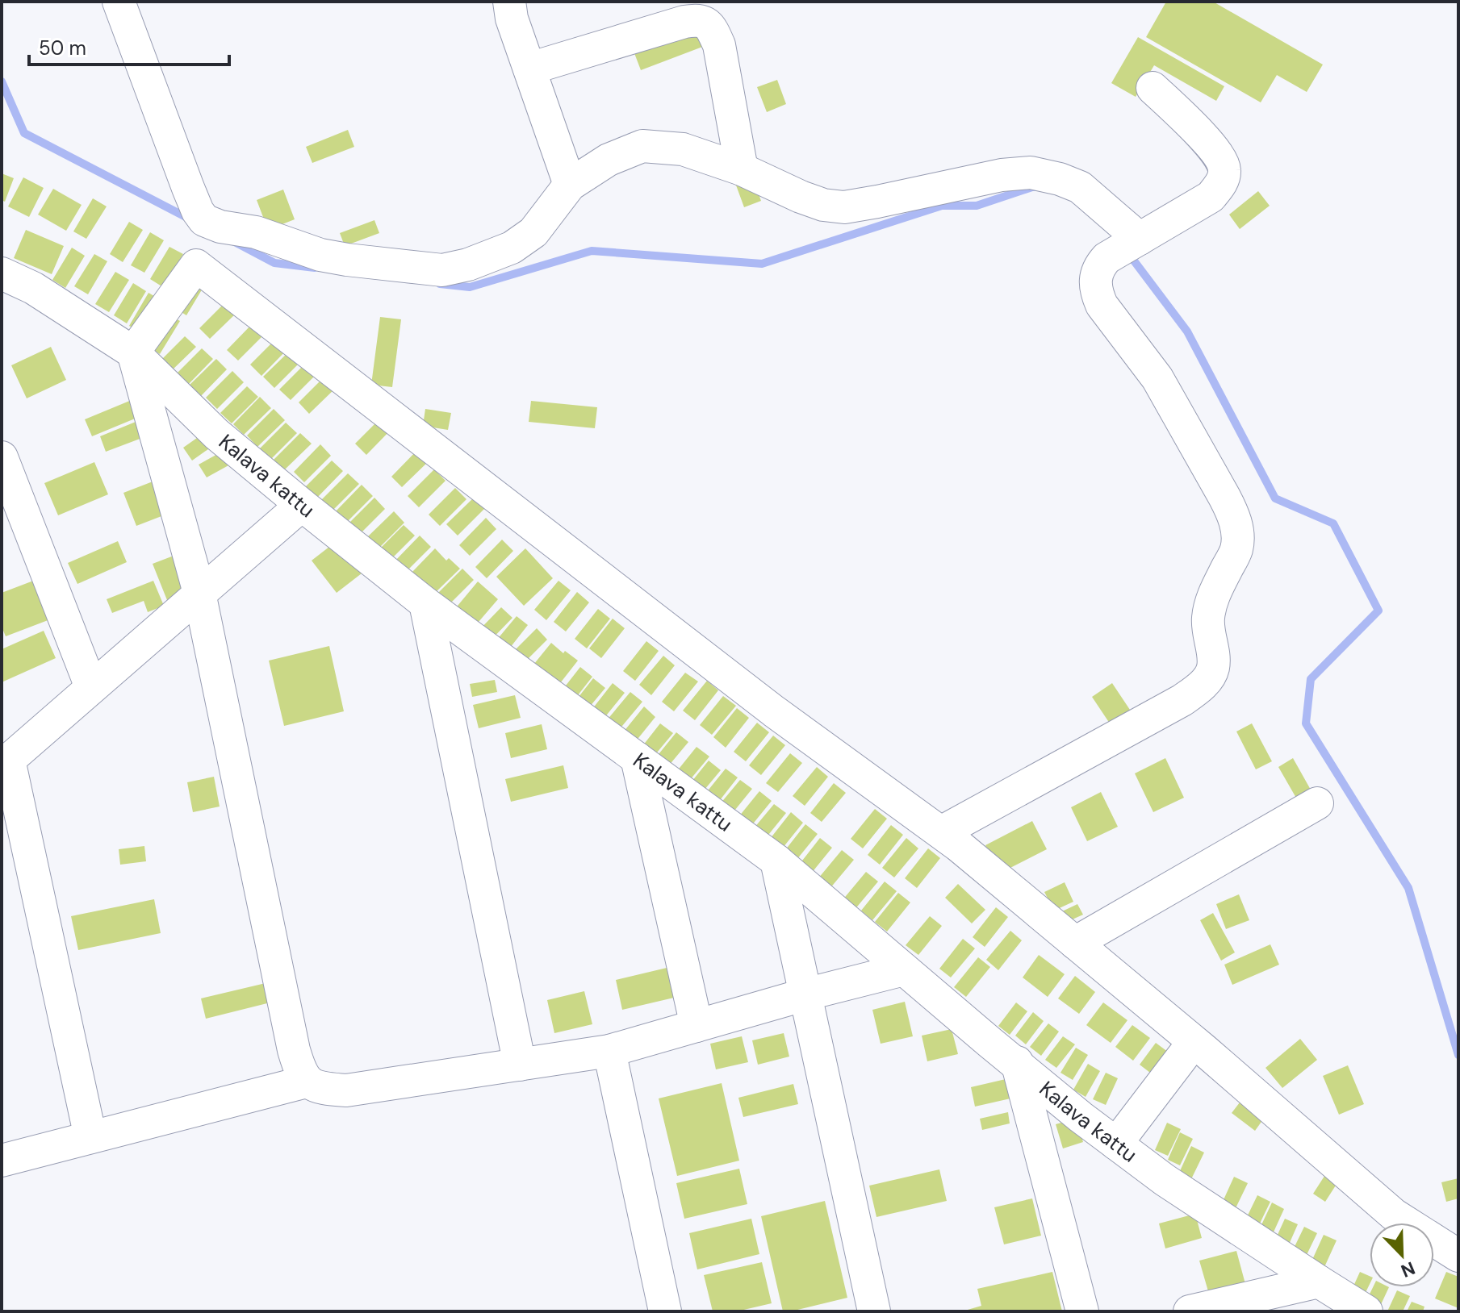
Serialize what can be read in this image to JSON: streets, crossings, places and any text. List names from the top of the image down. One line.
{"streets":{"street":["Kalava kattu"]},"scale_bar":"50 m","north":"bottom right"}
